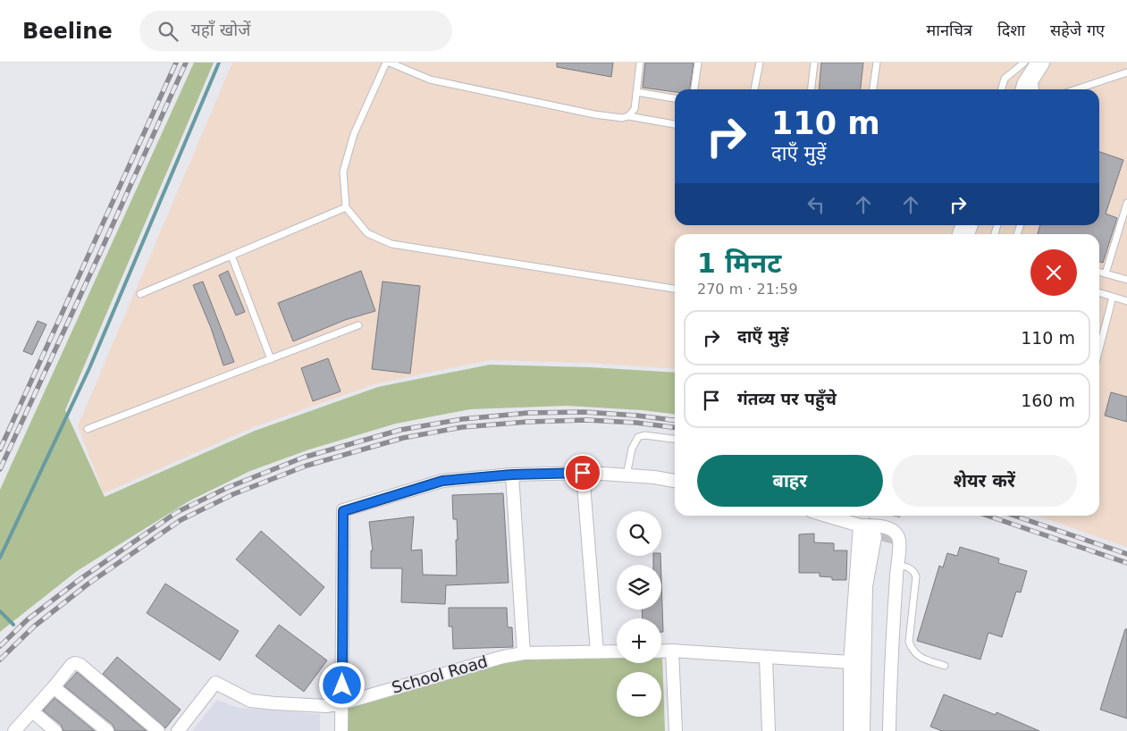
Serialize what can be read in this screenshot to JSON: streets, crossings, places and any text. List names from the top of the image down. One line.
{"streets":{"street":["School Road"]},"page":{"header":"Beeline","search":"यहाँ खोजें","nav":["मानचित्र","दिशा","सहेजे गए"],"turn":["110 m","दाएँ मुड़ें"],"heading":["1 मिनट","270 m · 21:59"],"list":[{"name":"दाएँ मुड़ें","value":"110 m"},{"name":"गंतव्य पर पहुँचे","value":"160 m"}],"buttons":["बाहर","शेयर करें"],"map_buttons":["+","−"]}}
